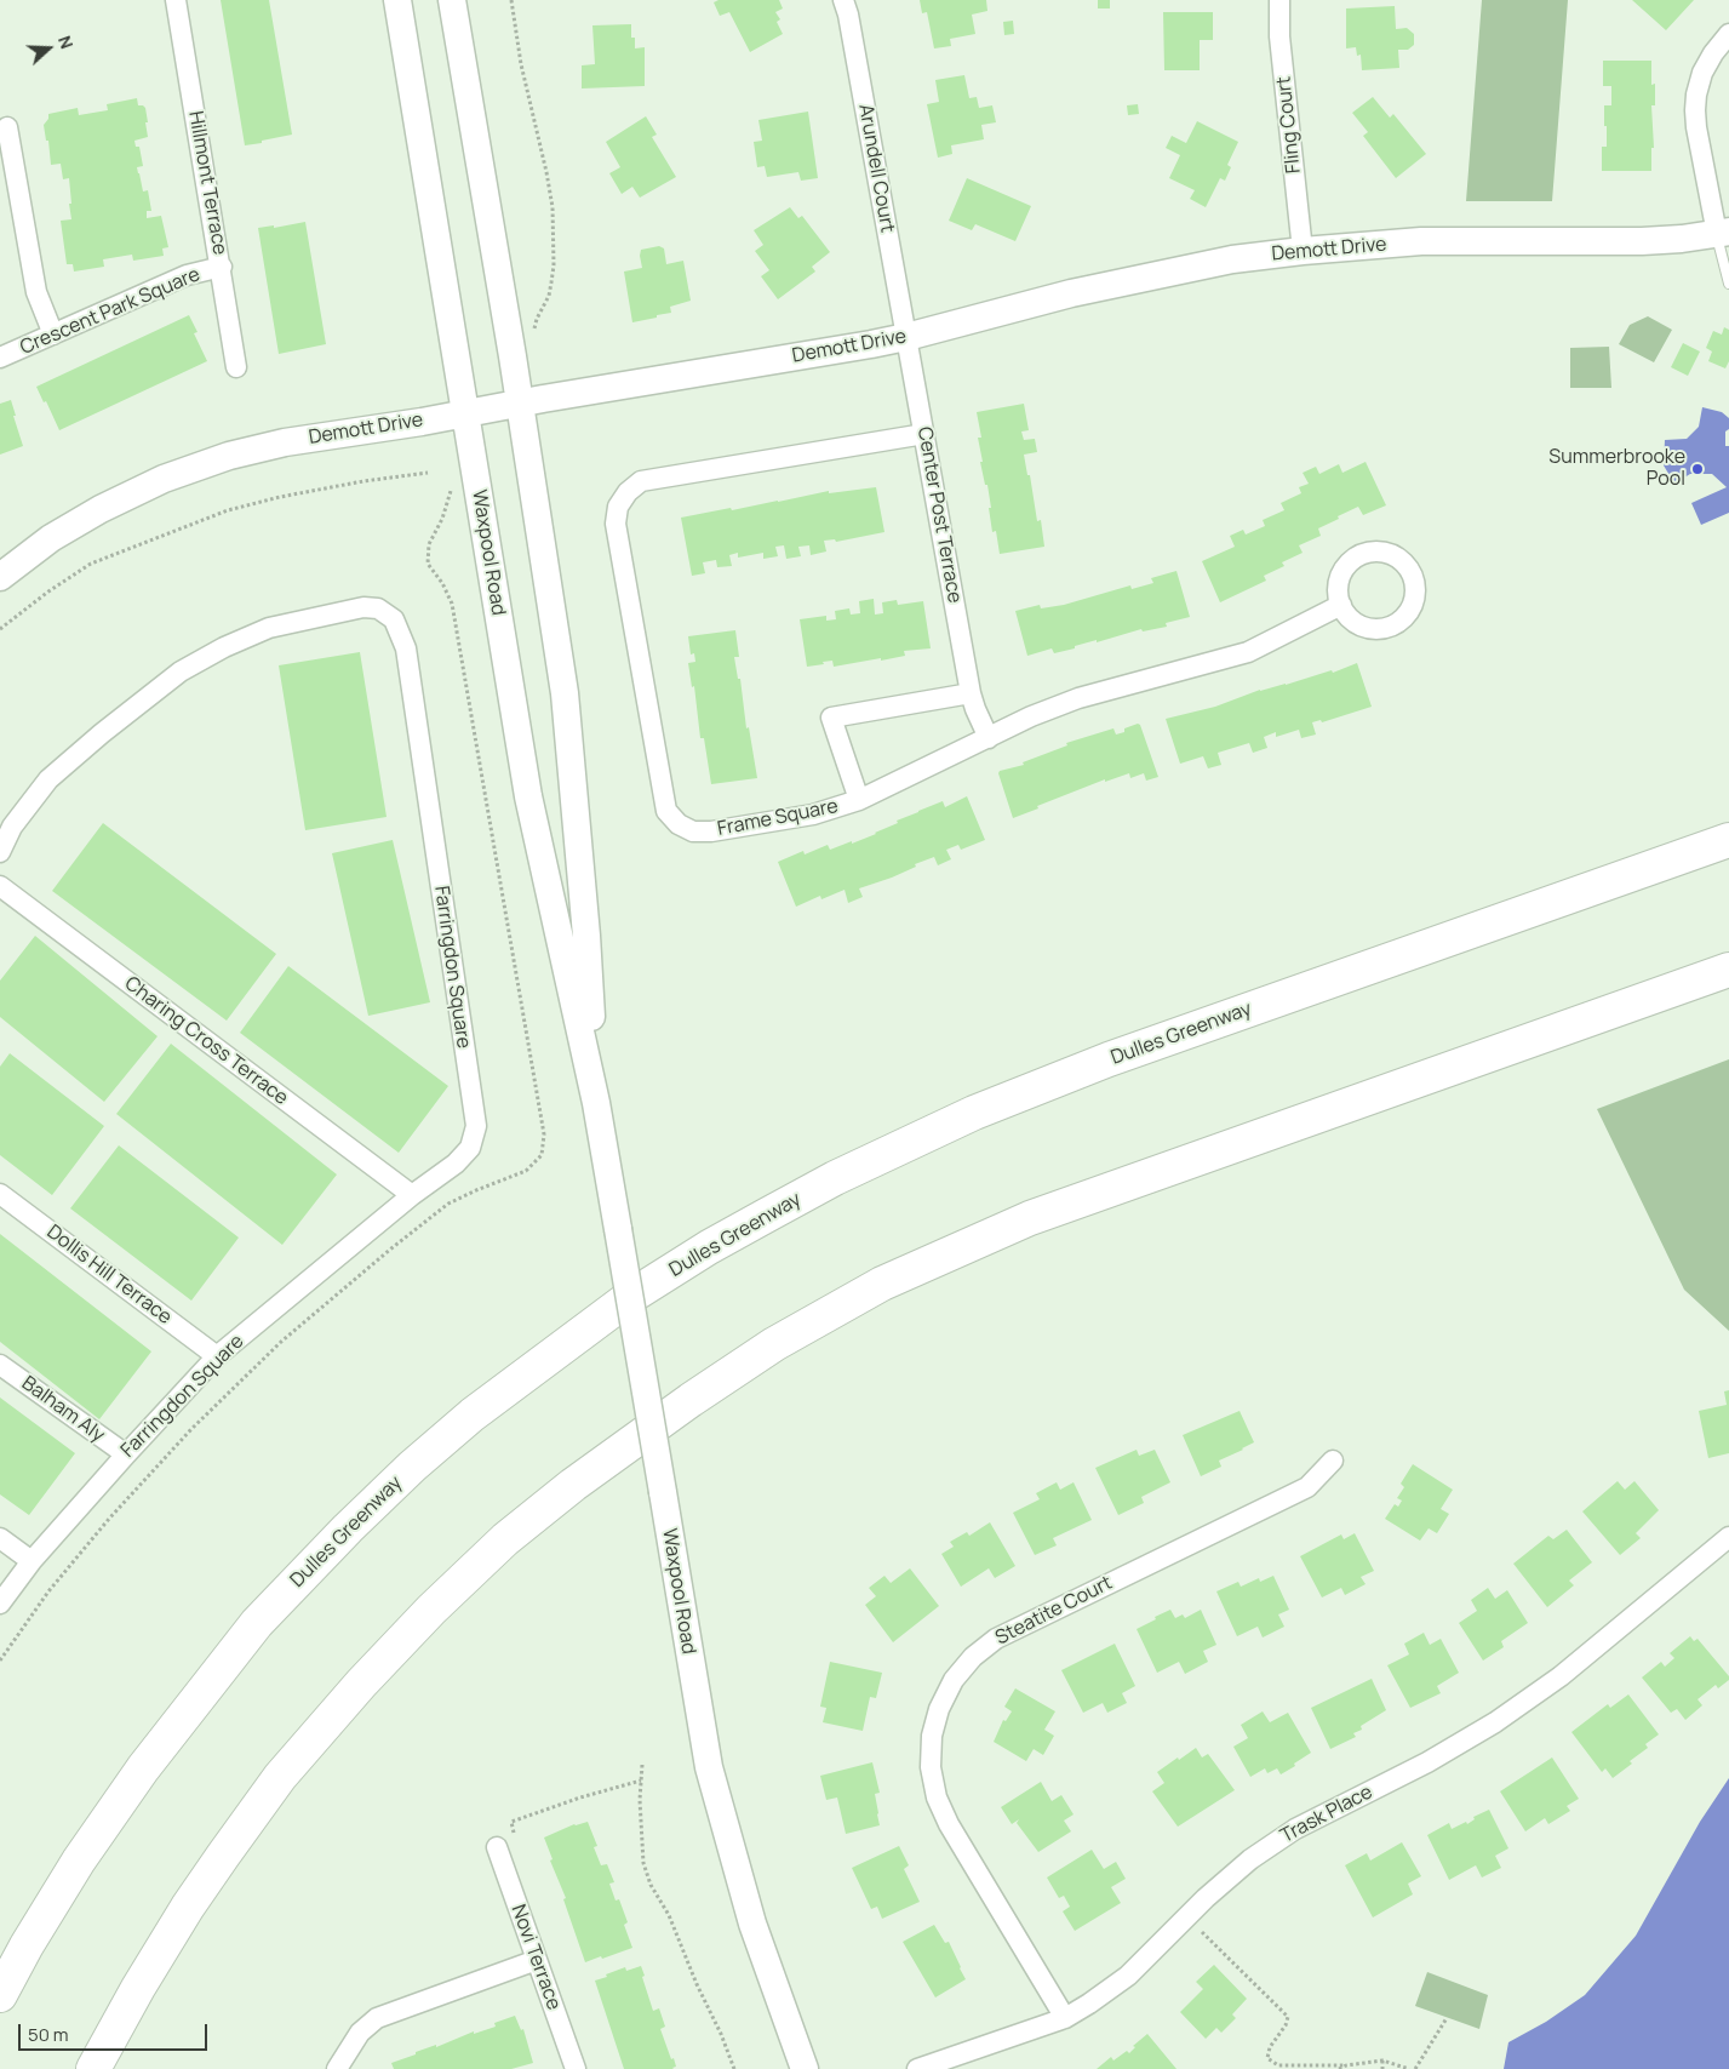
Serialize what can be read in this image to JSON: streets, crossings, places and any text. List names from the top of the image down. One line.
{"streets":{"highway":["Dulles Greenway"],"street":["Fling Court","Arundell Court","Hillmont Terrace","Demott Drive","Crescent Park Square","Center Post Terrace","Waxpool Road","Frame Square","Farringdon Square","Charing Cross Terrace","Dollis Hill Terrace","Balham Aly","Steatite Court","Trask Place","Novi Terrace"]},"crossings":[["Fling Court","Demott Drive"],["Arundell Court","Demott Drive"],["Arundell Court","Center Post Terrace"],["Hillmont Terrace","Crescent Park Square"],["Demott Drive","Center Post Terrace"],["Demott Drive","Waxpool Road"],["Center Post Terrace","Frame Square"],["Farringdon Square","Charing Cross Terrace"],["Farringdon Square","Dollis Hill Terrace"],["Farringdon Square","Balham Aly"],["Steatite Court","Trask Place"]],"places":["Summerbrooke Pool"],"scale_bar":"50 m","north":"right"}
